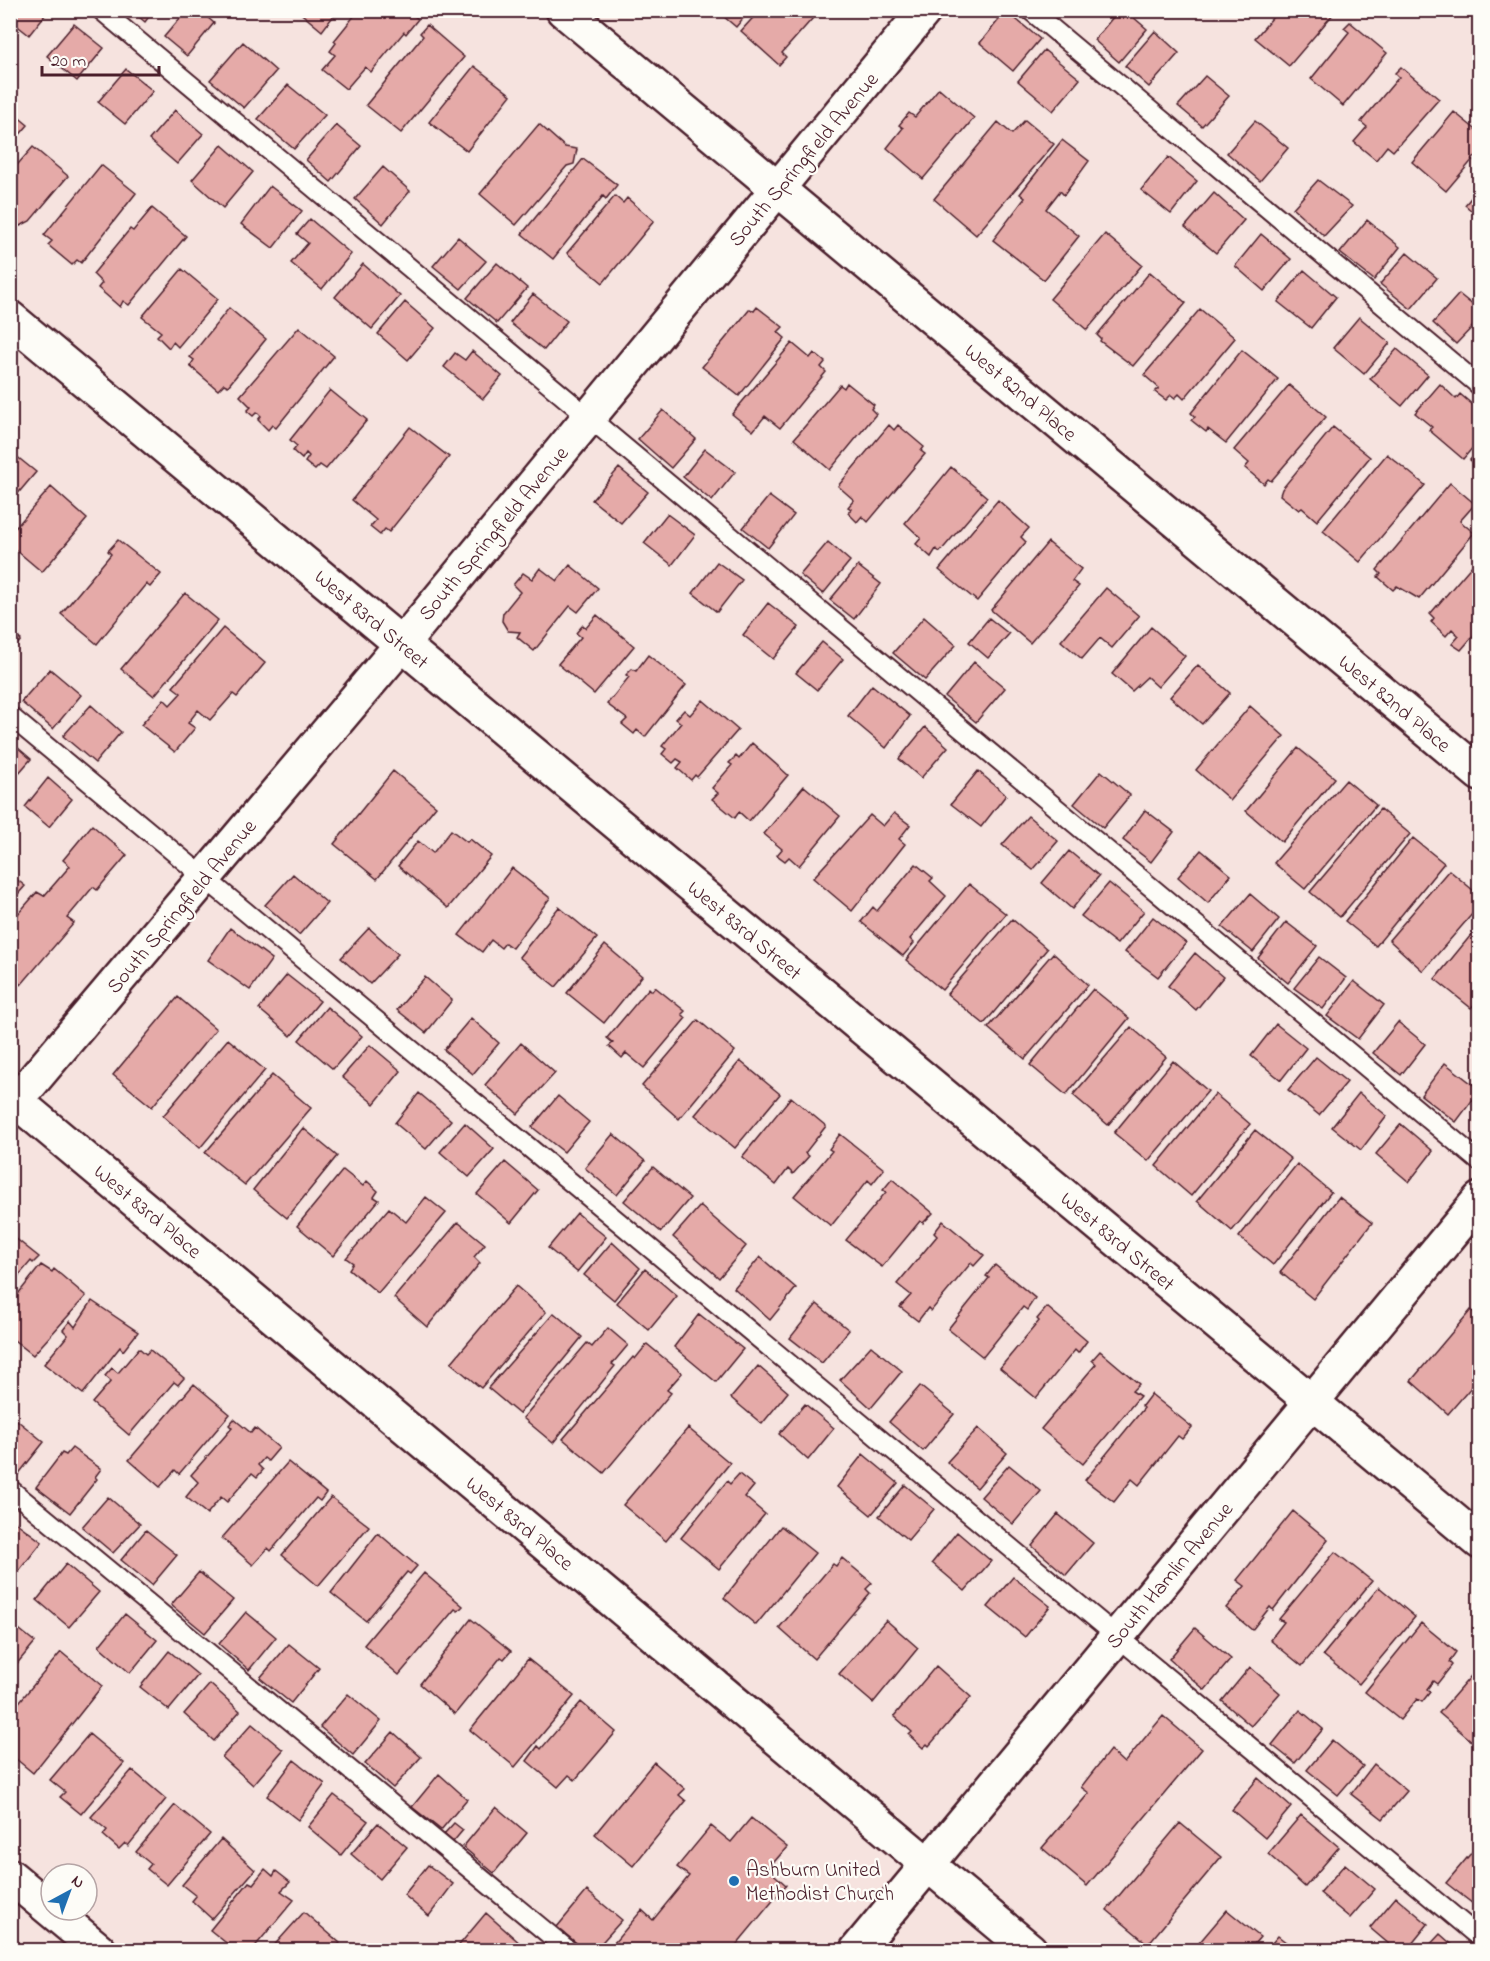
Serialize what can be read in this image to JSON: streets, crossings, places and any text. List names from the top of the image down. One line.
{"streets":{"street":["South Springfield Avenue","West 82nd Place","West 83rd Street","West 83rd Place","South Hamlin Avenue"]},"crossings":[["South Springfield Avenue","West 82nd Place"],["South Springfield Avenue","West 83rd Street"],["South Springfield Avenue","West 83rd Place"],["West 83rd Street","South Hamlin Avenue"],["West 83rd Place","South Hamlin Avenue"]],"places":["Ashburn United Methodist Church"],"scale_bar":"20 m","north":"top right"}
